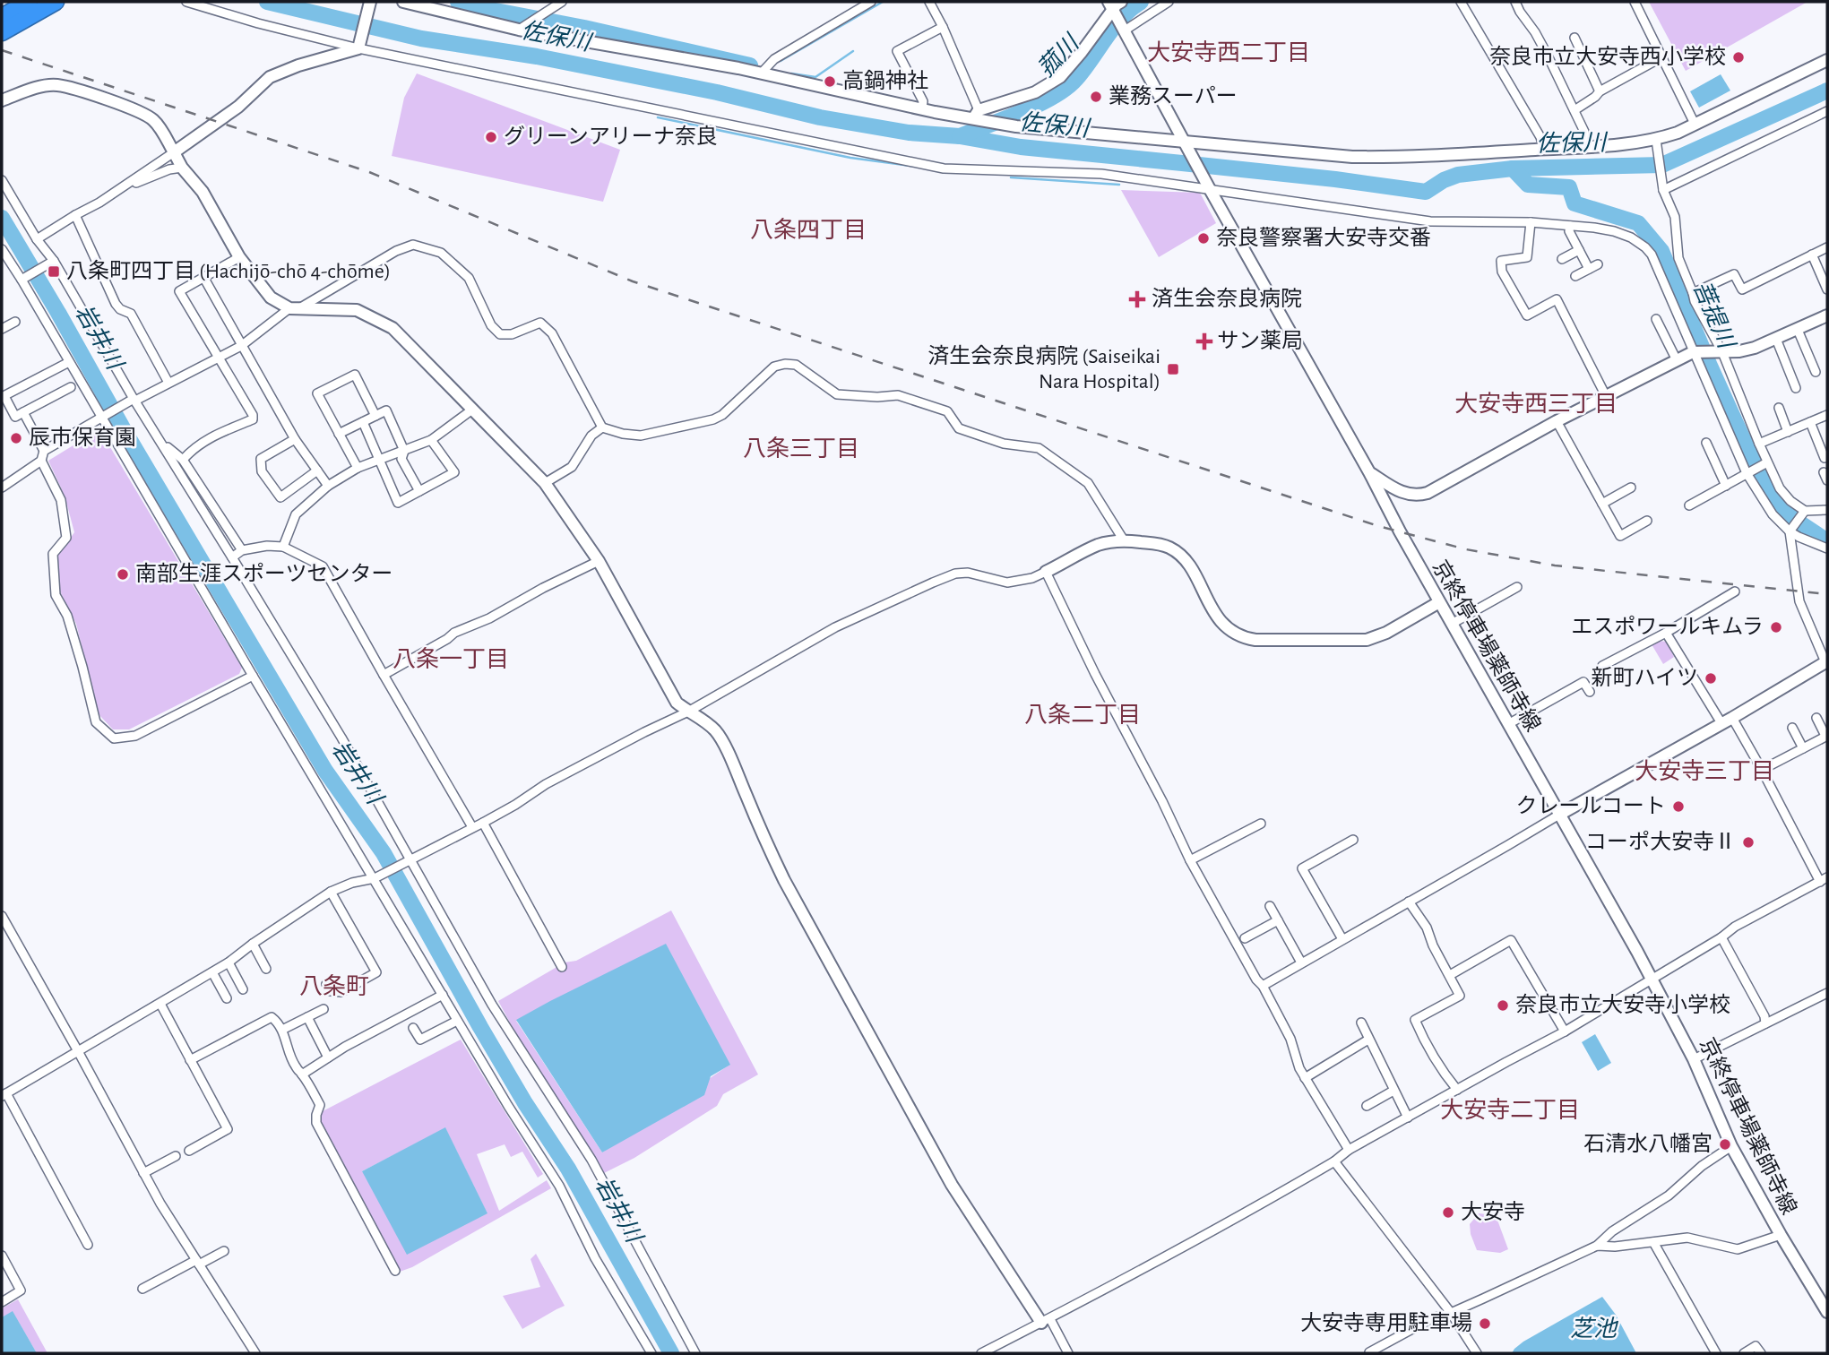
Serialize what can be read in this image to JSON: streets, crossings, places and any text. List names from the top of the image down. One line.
{"streets":{"street":["京終停車場薬師寺線"]},"districts":["大安寺西二丁目","八条四丁目","大安寺西三丁目","八条三丁目","八条一丁目","八条二丁目","大安寺三丁目","八条町","大安寺二丁目"],"water":["佐保川","菰川","菩提川","岩井川","芝池"],"places":{"other":["奈良市立大安寺西小学校","高鍋神社","業務スーパー","グリーンアリーナ奈良","奈良警察署大安寺交番","辰市保育園","南部生涯スポーツセンター","エスポワールキムラ","新町ハイツ","クレールコート","コーポ大安寺Ⅱ","奈良市立大安寺小学校","石清水八幡宮","大安寺","大安寺専用駐車場"],"transit":["八条町四丁目 (Hachijō-chō 4-chōme)","済生会奈良病院 (Saiseikai Nara Hospital)"],"health":["済生会奈良病院","サン薬局"]}}
